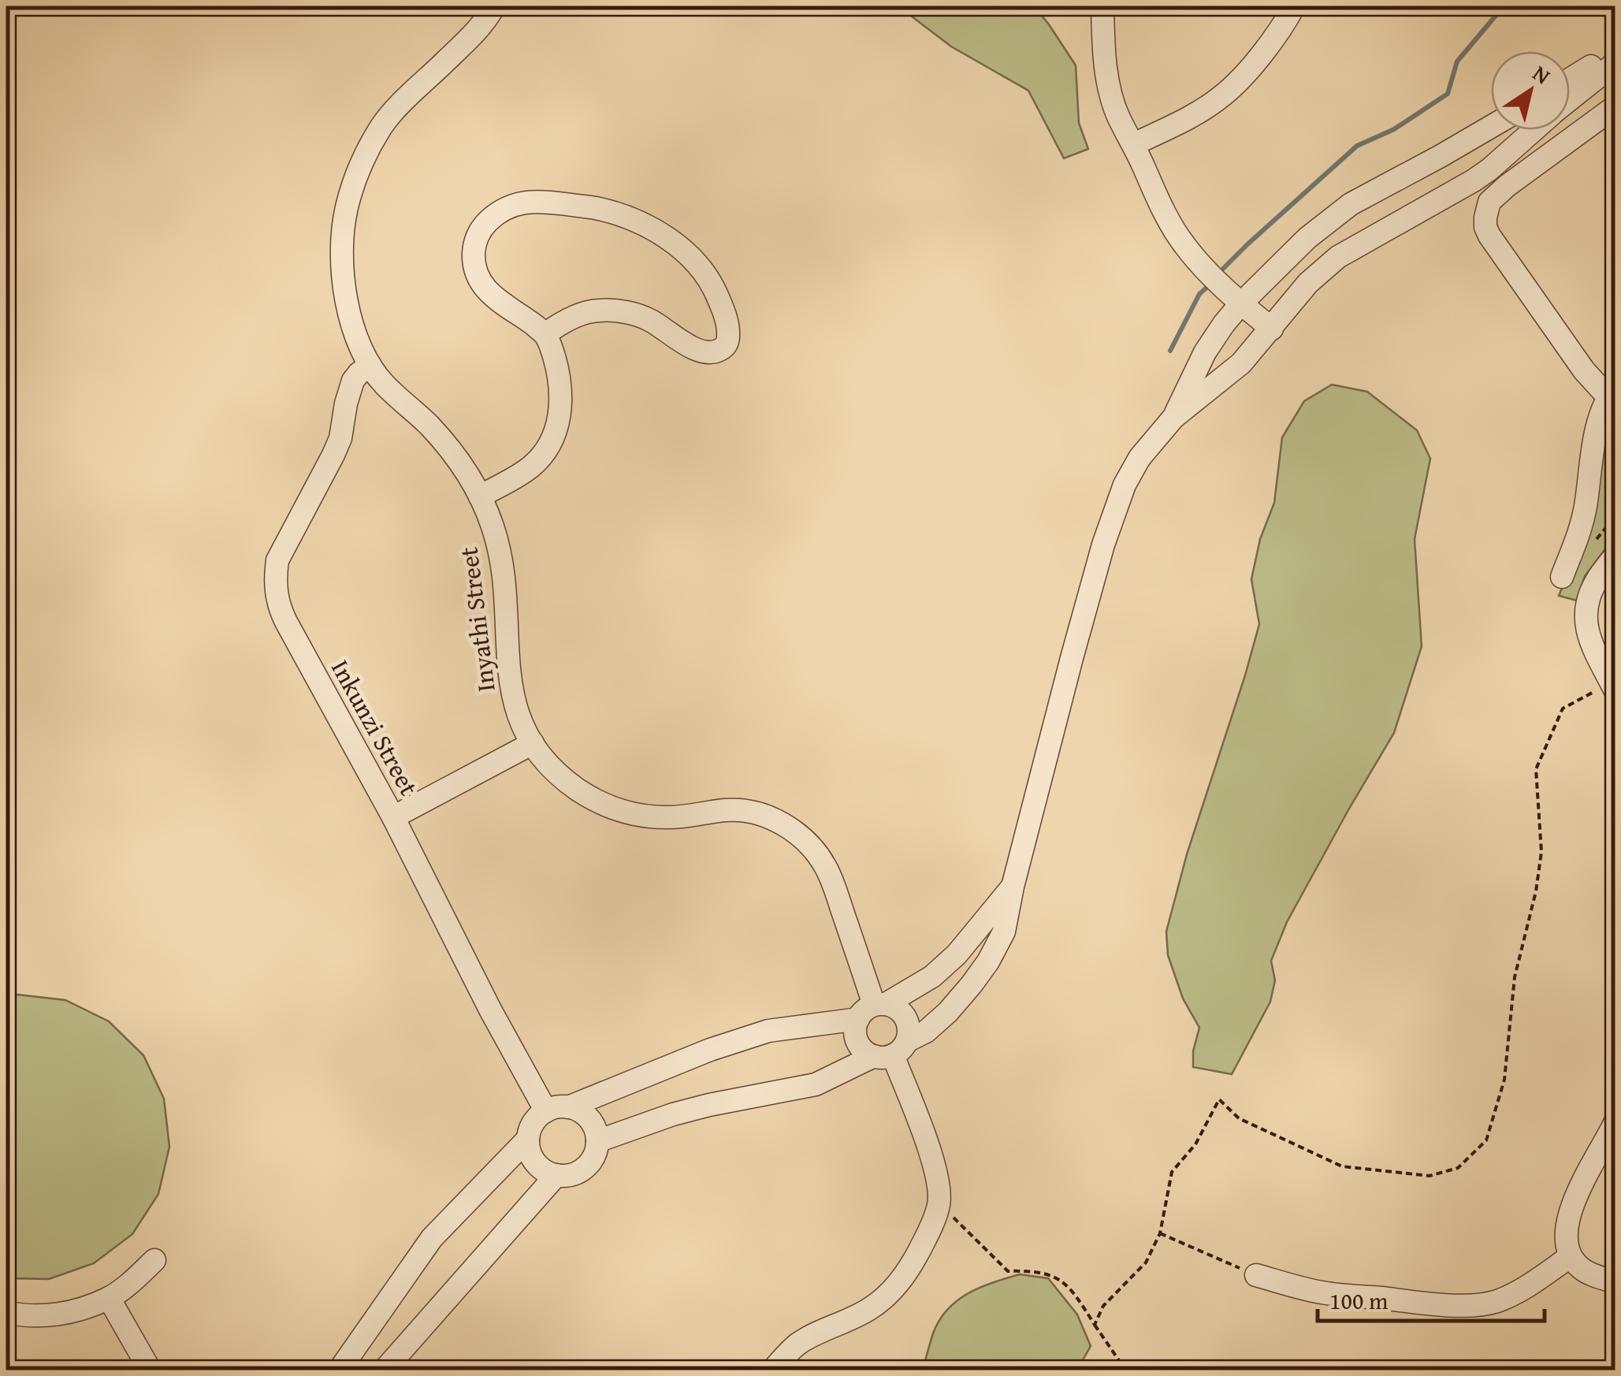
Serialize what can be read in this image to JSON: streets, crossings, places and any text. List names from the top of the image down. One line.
{"streets":{"street":["Inyathi Street","Inkunzi Street"]},"crossings":[["Inyathi Street","Inkunzi Street"]],"scale_bar":"100 m","north":"top right"}
